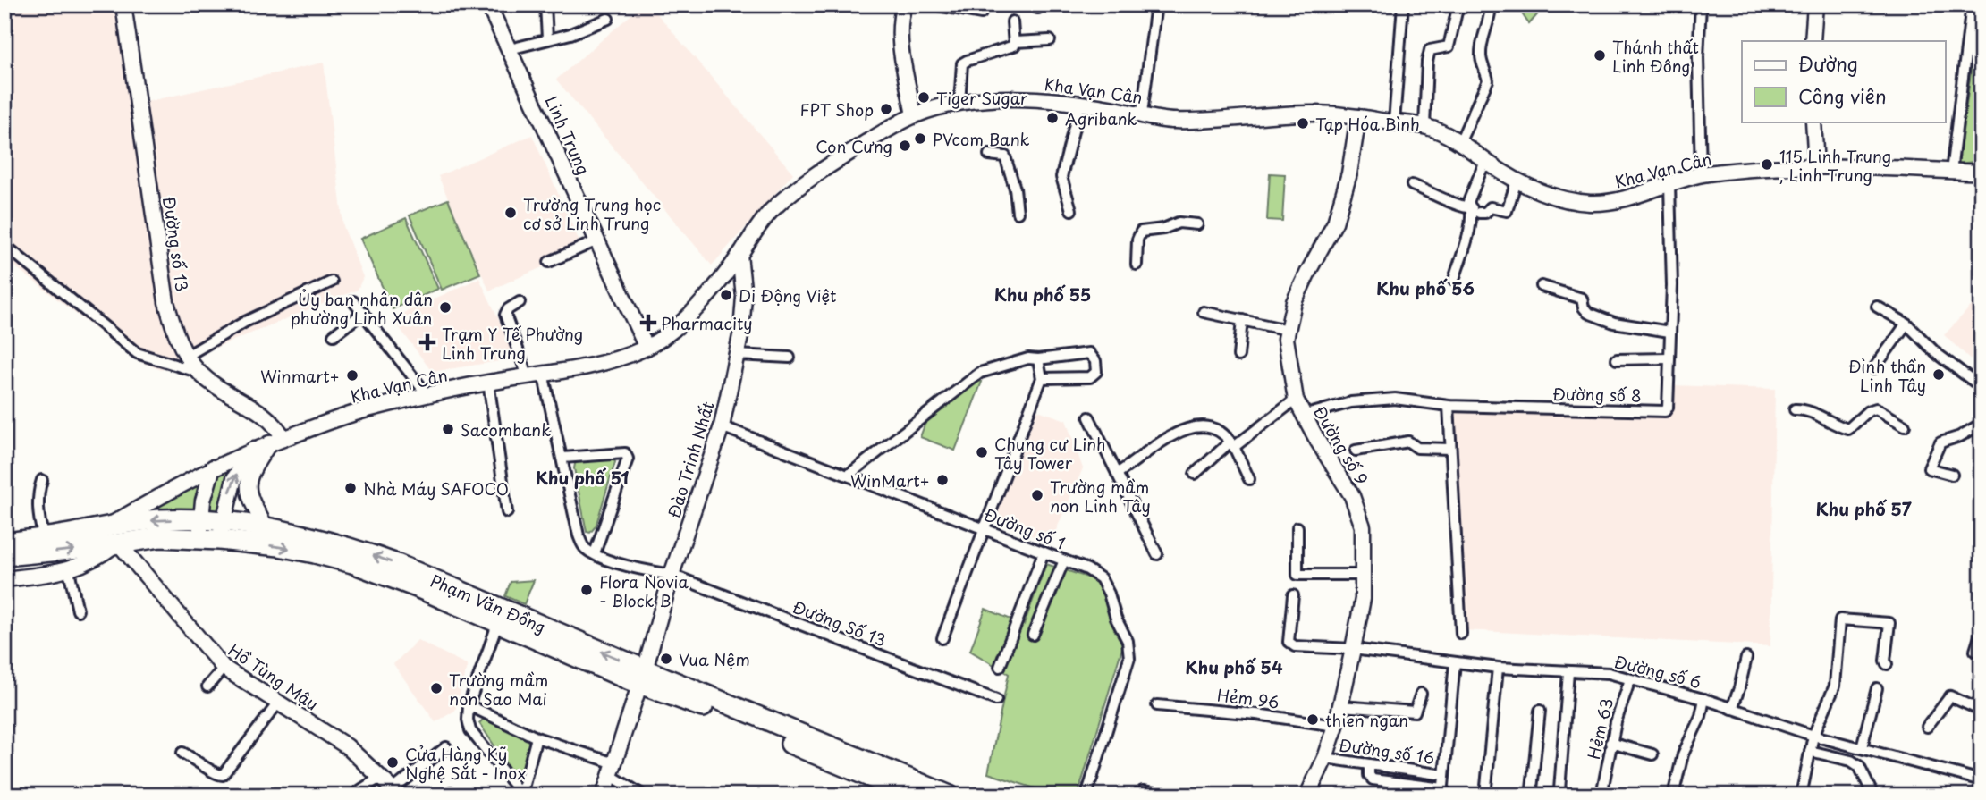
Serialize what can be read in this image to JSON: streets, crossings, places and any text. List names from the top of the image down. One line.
{"streets":{"highway":["Phạm Văn Đồng"],"street":["Kha Vạn Cân","Linh Trung","Đường số 13","Đường số 8","Đường số 9","Đào Trinh Nhất","Đường số 1","Đường Số 13","Đường số 6","Hồ Tùng Mậu","Hẻm 96","Hẻm 63","Đường số 16"]},"crossings":[["Kha Vạn Cân","Linh Trung"],["Kha Vạn Cân","Đường số 13"],["Kha Vạn Cân","Đường số 8"],["Kha Vạn Cân","Đường số 9"],["Kha Vạn Cân","Đào Trinh Nhất"],["Kha Vạn Cân","Phạm Văn Đồng"],["Đường số 8","Đường số 9"],["Đường số 9","Đường số 6"],["Đường số 9","Hẻm 96"],["Đường số 9","Đường số 16"],["Đào Trinh Nhất","Đường số 1"],["Đào Trinh Nhất","Phạm Văn Đồng"],["Đào Trinh Nhất","Đường Số 13"],["Phạm Văn Đồng","Hồ Tùng Mậu"],["Đường số 6","Hẻm 63"]],"districts":["Khu phố 56","Khu phố 55","Khu phố 51","Khu phố 57","Khu phố 54"],"places":{"other":["Thánh thất Linh Đông","Tiger Sugar","FPT Shop","Agribank","Tạp Hóa Bình","PVcom Bank","Con Cưng","115 Linh Trung , Linh Trung","Trường Trung học cơ sở Linh Trung","Di Động Việt","Ủy ban nhân dân phường Linh Xuân","Đình thần Linh Tây","Winmart+","Sacombank","Chung cư Linh Tây Tower","WinMart+","Nhà Máy SAFOCO","Trường mầm non Linh Tây","Flora Novia - Block B","Vua Nệm","Trường mầm non Sao Mai","thien ngan","Cửa Hàng Kỹ Nghệ Sắt - Inox"],"health":["Pharmacity","Trạm Y Tế Phường Linh Trung"]},"legend":["Đường","Công viên"]}
